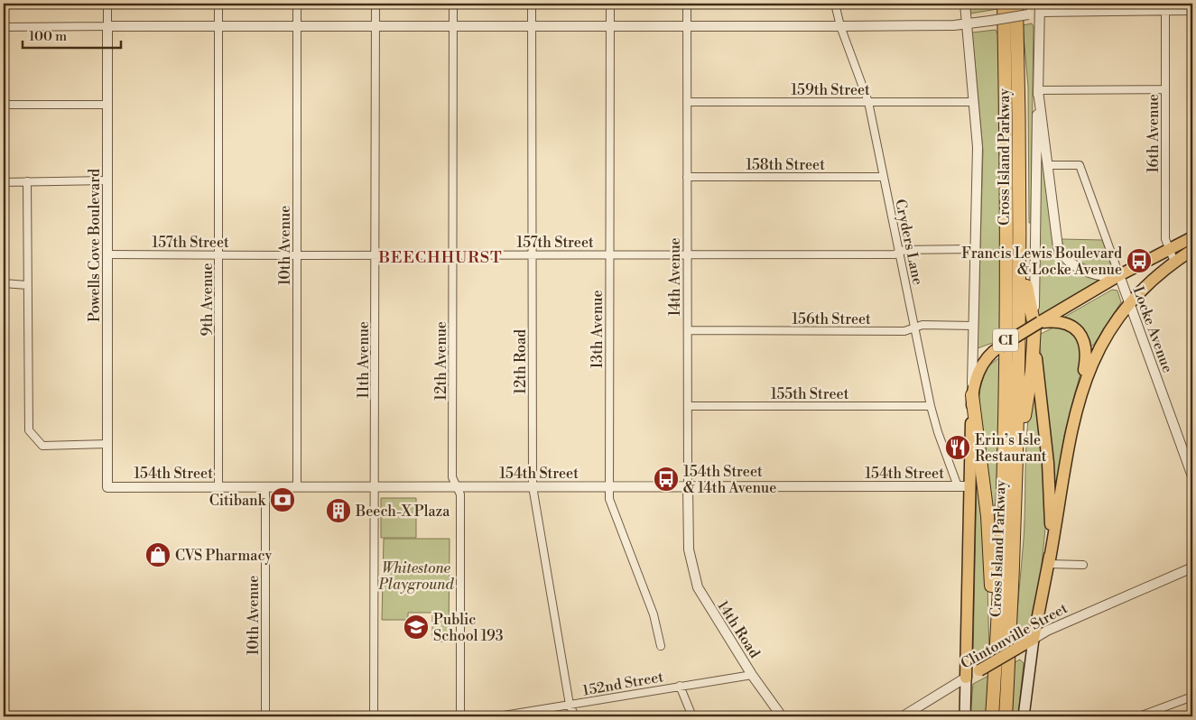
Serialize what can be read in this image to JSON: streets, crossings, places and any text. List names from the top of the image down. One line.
{"streets":{"highway":["Cross Island Parkway","CI"],"main road":["Clintonville Street"],"street":["159th Street","16th Avenue","158th Street","157th Street","Cryders Lane","Powells Cove Boulevard","10th Avenue","14th Avenue","9th Avenue","156th Street","13th Avenue","Locke Avenue","11th Avenue","12th Avenue","12th Road","155th Street","154th Street","14th Road","152nd Street"]},"crossings":[["159th Street","Cryders Lane"],["159th Street","14th Avenue"],["158th Street","Cryders Lane"],["158th Street","14th Avenue"],["157th Street","Cryders Lane"],["157th Street","Powells Cove Boulevard"],["157th Street","10th Avenue"],["157th Street","14th Avenue"],["157th Street","9th Avenue"],["157th Street","13th Avenue"],["157th Street","11th Avenue"],["157th Street","12th Avenue"],["157th Street","12th Road"],["Cryders Lane","156th Street"],["Cryders Lane","155th Street"],["Cryders Lane","154th Street"],["Powells Cove Boulevard","154th Street"],["10th Avenue","154th Street"],["14th Avenue","156th Street"],["14th Avenue","155th Street"],["14th Avenue","154th Street"],["14th Avenue","14th Road"],["9th Avenue","154th Street"],["13th Avenue","154th Street"],["11th Avenue","154th Street"],["12th Avenue","154th Street"],["12th Road","154th Street"],["12th Road","152nd Street"],["14th Road","152nd Street"]],"districts":["BEECHHURST"],"parks":["Whitestone Playground"],"places":{"bus stop":["Francis Lewis Boulevard & Locke Avenue","154th Street & 14th Avenue"],"restaurant":["Erin’s Isle Restaurant"],"bank":["Citibank"],"building":["Beech-X Plaza"],"shop":["CVS Pharmacy"],"school or university":["Public School 193"]},"scale_bar":"100 m"}
